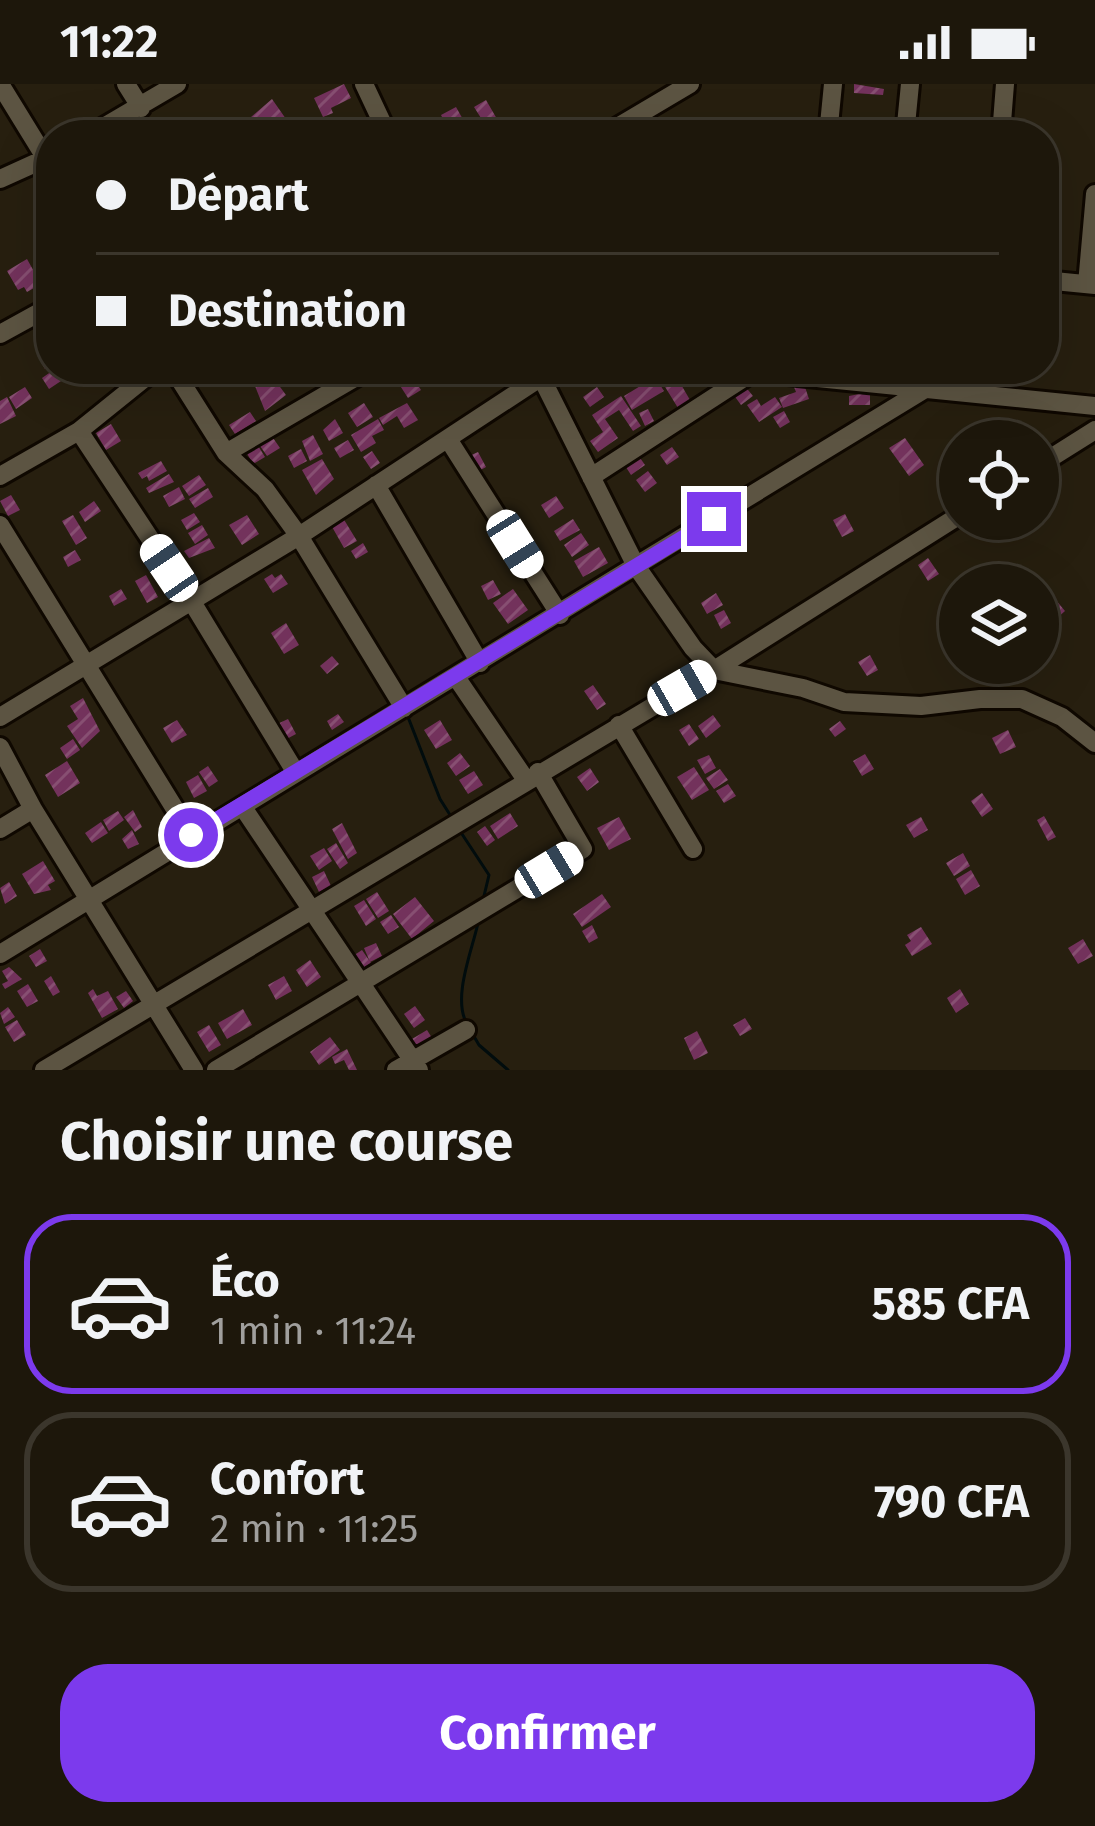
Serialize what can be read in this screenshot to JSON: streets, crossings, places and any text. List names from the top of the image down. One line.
{"page":{"status":"11:22","banner":["Départ","Destination"],"heading":"Choisir une course","list":[{"name":"Éco","note":"1 min · 11:24","value":"585 CFA"},{"name":"Confort","note":"2 min · 11:25","value":"790 CFA"}],"buttons":"Confirmer"}}
